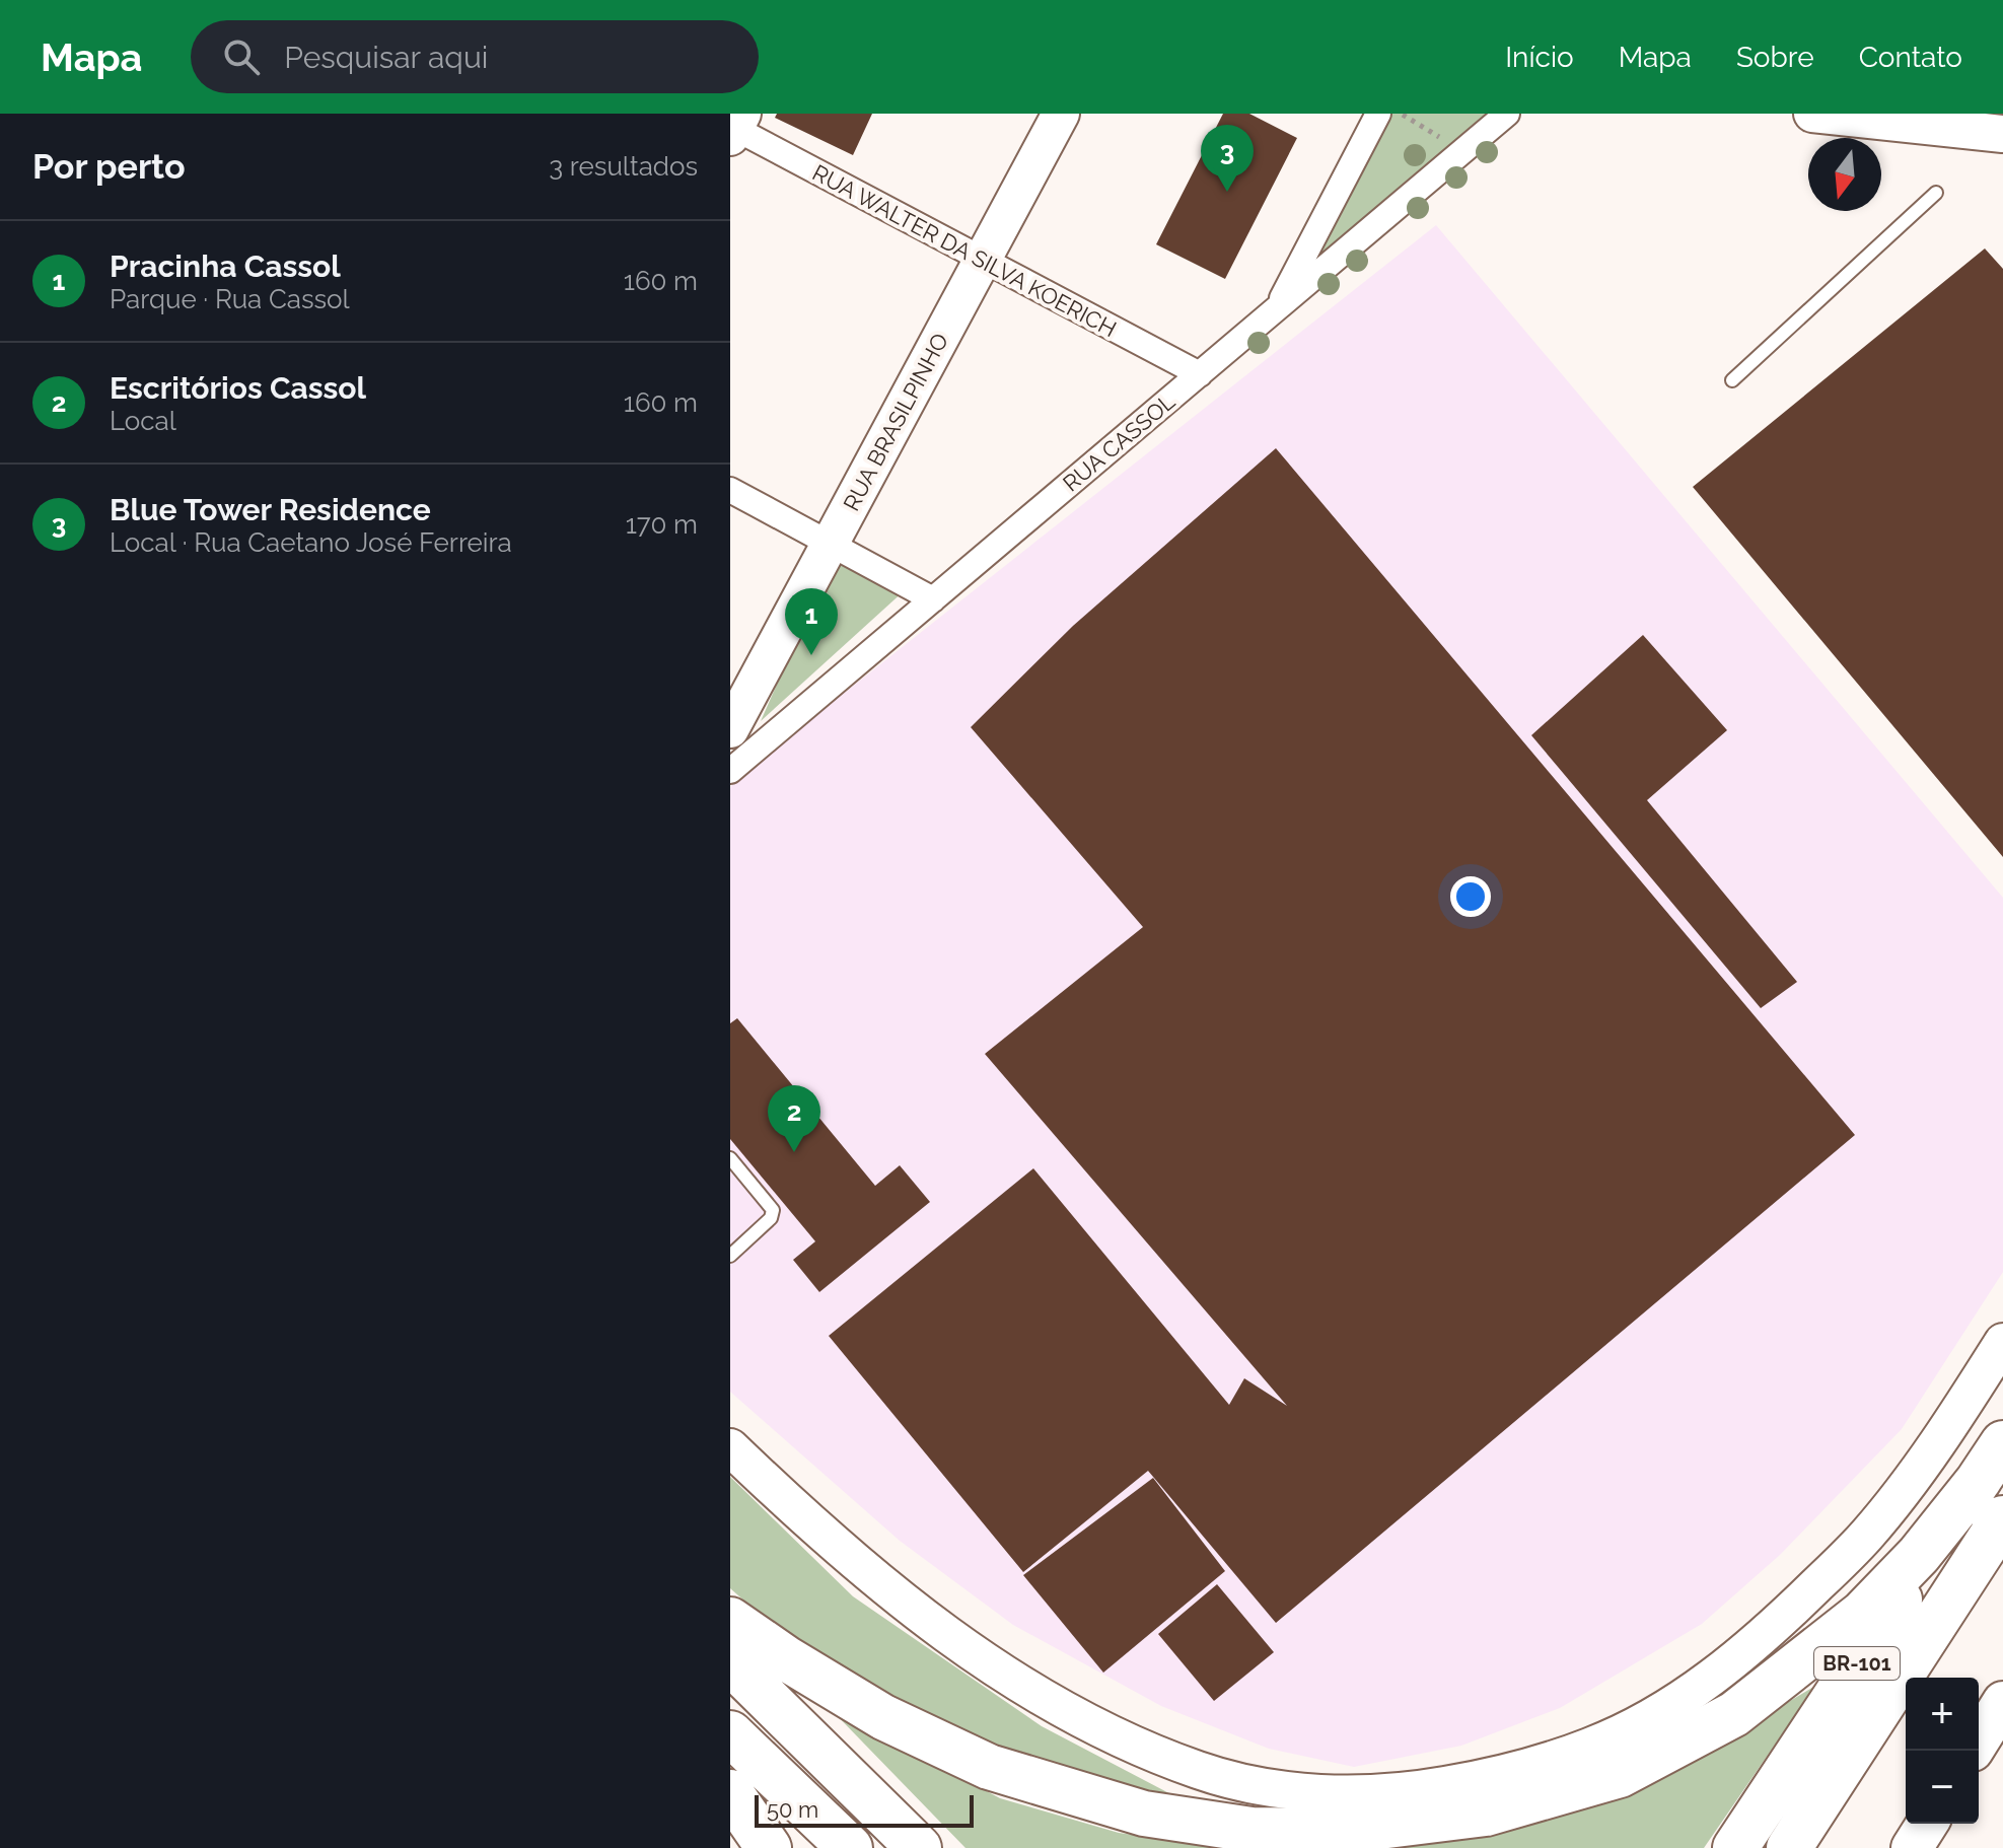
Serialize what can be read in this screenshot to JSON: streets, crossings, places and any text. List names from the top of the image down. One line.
{"streets":{"highway":["BR-101"],"main road":["RUA BRASILPINHO"],"street":["RUA WALTER DA SILVA KOERICH","RUA CASSOL"]},"crossings":[["RUA WALTER DA SILVA KOERICH","RUA BRASILPINHO"],["RUA WALTER DA SILVA KOERICH","RUA CASSOL"]],"scale_bar":"50 m","north":"bottom","page":{"header":"Mapa","search":"Pesquisar aqui","nav":["Início","Mapa","Sobre","Contato"],"heading":["Por perto","3 resultados"],"pins":["3","1","2"],"list":[{"mark":"1","name":"Pracinha Cassol","note":"Parque · Rua Cassol","value":"160 m"},{"mark":"2","name":"Escritórios Cassol","note":"Local","value":"160 m"},{"mark":"3","name":"Blue Tower Residence","note":"Local · Rua Caetano José Ferreira","value":"170 m"}],"map_buttons":["+","−"],"scale":"50 m"}}
